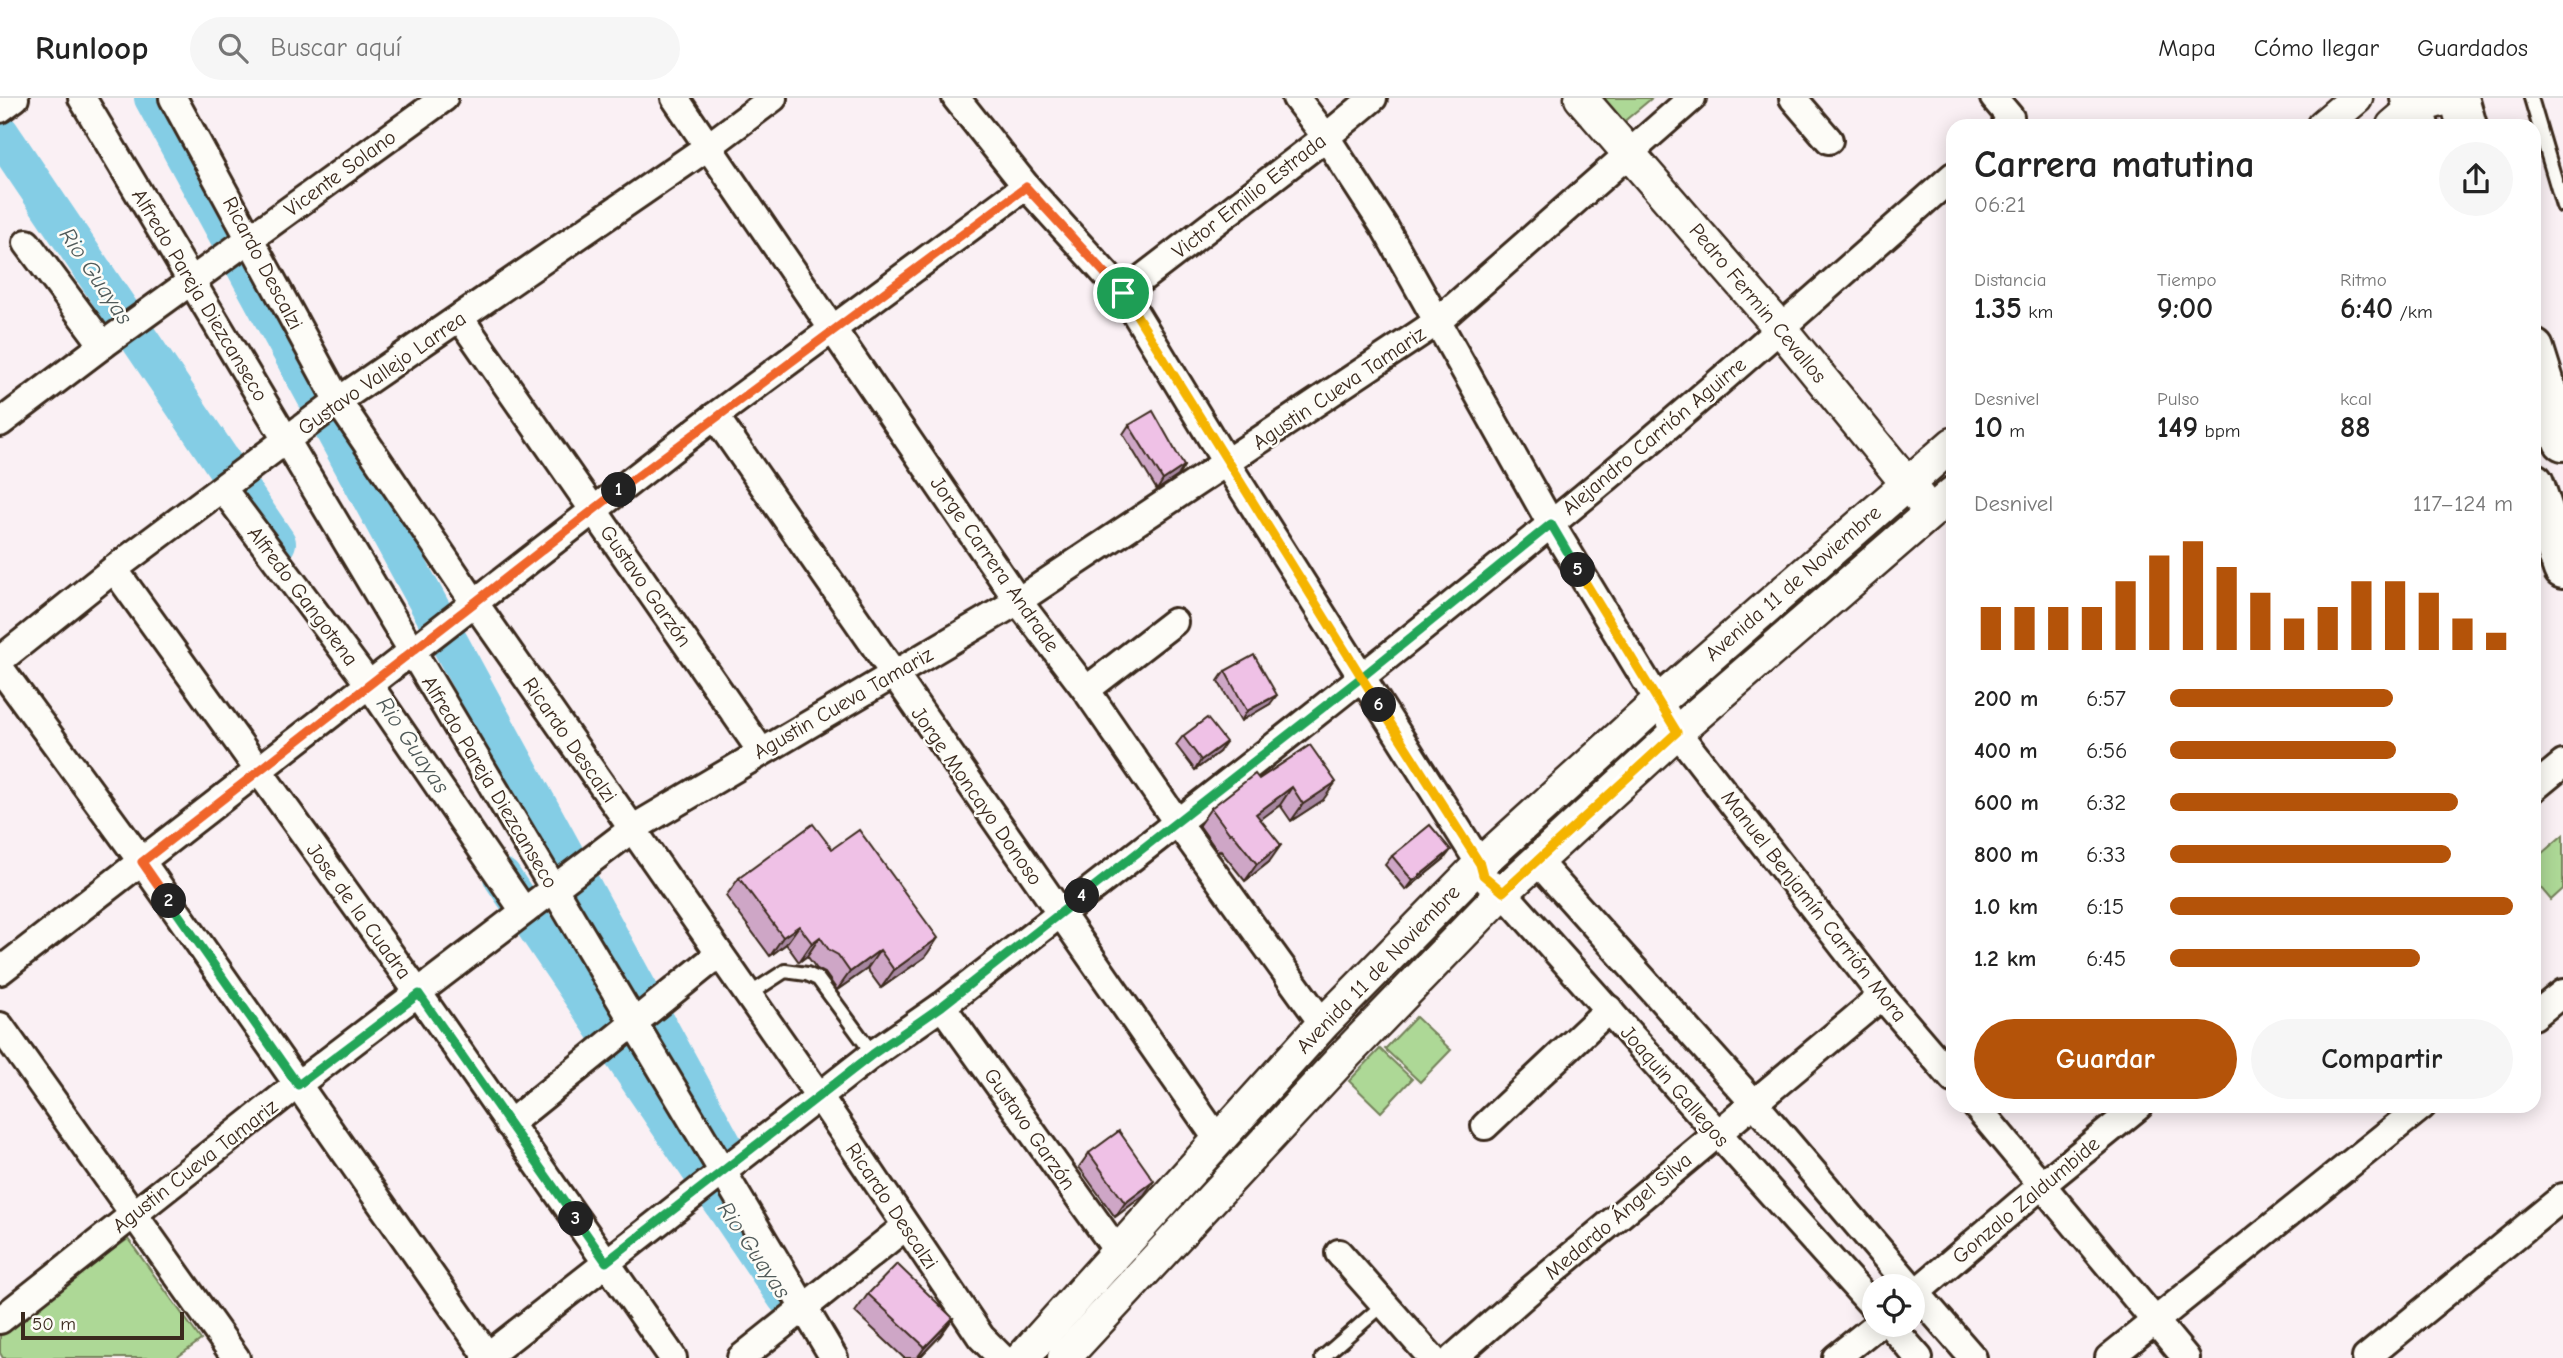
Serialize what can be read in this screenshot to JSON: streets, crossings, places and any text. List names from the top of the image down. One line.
{"streets":{"street":["Vicente Solano","Victor Emilio Estrada","Ricardo Descalzi","Alfredo Pareja Diezcanseco","Pedro Fermin Cevallos","Gustavo Vallejo Larrea","Agustin Cueva Tamariz","Alejandro Carrión Aguirre","Jorge Carrera Andrade","Avenida 11 de Noviembre","Gustavo Garzón","Alfredo Gangotena","Jorge Moncayo Donoso","Manuel Benjamín Carrión Mora","Jose de la Cuadra","Joaquin Gallegos","Gonzalo Zaldumbide","Medardo Ángel Silva"]},"crossings":[["Vicente Solano","Ricardo Descalzi"],["Victor Emilio Estrada","Manuel Benjamín Carrión Mora"],["Victor Emilio Estrada","Joaquin Gallegos"],["Ricardo Descalzi","Gustavo Vallejo Larrea"],["Ricardo Descalzi","Agustin Cueva Tamariz"],["Ricardo Descalzi","Alejandro Carrión Aguirre"],["Pedro Fermin Cevallos","Agustin Cueva Tamariz"],["Pedro Fermin Cevallos","Alejandro Carrión Aguirre"],["Pedro Fermin Cevallos","Avenida 11 de Noviembre"],["Gustavo Vallejo Larrea","Jorge Carrera Andrade"],["Gustavo Vallejo Larrea","Gustavo Garzón"],["Gustavo Vallejo Larrea","Alfredo Gangotena"],["Gustavo Vallejo Larrea","Jose de la Cuadra"],["Agustin Cueva Tamariz","Jorge Carrera Andrade"],["Agustin Cueva Tamariz","Gustavo Garzón"],["Agustin Cueva Tamariz","Alfredo Gangotena"],["Agustin Cueva Tamariz","Jorge Moncayo Donoso"],["Agustin Cueva Tamariz","Manuel Benjamín Carrión Mora"],["Agustin Cueva Tamariz","Jose de la Cuadra"],["Agustin Cueva Tamariz","Joaquin Gallegos"],["Alejandro Carrión Aguirre","Jorge Carrera Andrade"],["Alejandro Carrión Aguirre","Gustavo Garzón"],["Alejandro Carrión Aguirre","Jorge Moncayo Donoso"],["Alejandro Carrión Aguirre","Manuel Benjamín Carrión Mora"],["Alejandro Carrión Aguirre","Jose de la Cuadra"],["Alejandro Carrión Aguirre","Joaquin Gallegos"],["Jorge Carrera Andrade","Avenida 11 de Noviembre"],["Avenida 11 de Noviembre","Gustavo Garzón"],["Avenida 11 de Noviembre","Jorge Moncayo Donoso"],["Avenida 11 de Noviembre","Manuel Benjamín Carrión Mora"],["Avenida 11 de Noviembre","Joaquin Gallegos"],["Manuel Benjamín Carrión Mora","Medardo Ángel Silva"],["Joaquin Gallegos","Medardo Ángel Silva"]],"water":["Rio Guayas"],"scale_bar":"50 m","page":{"header":"Runloop","search":"Buscar aquí","nav":["Mapa","Cómo llegar","Guardados"],"heading":["Carrera matutina","06:21"],"stats":[["Distancia","1.35 km"],["Tiempo","9:00"],["Ritmo","6:40 /km"],["Desnivel","10 m"],["Pulso","149 bpm"],["kcal","88"]],"pins":["1","5","6","4","2","3"],"chart":["Desnivel","117–124 m"],"list":[{"name":"200 m","note":"6:57"},{"name":"400 m","note":"6:56"},{"name":"600 m","note":"6:32"},{"name":"800 m","note":"6:33"},{"name":"1.0 km","note":"6:15"},{"name":"1.2 km","note":"6:45"}],"buttons":["Guardar","Compartir"],"scale":"50 m"}}
